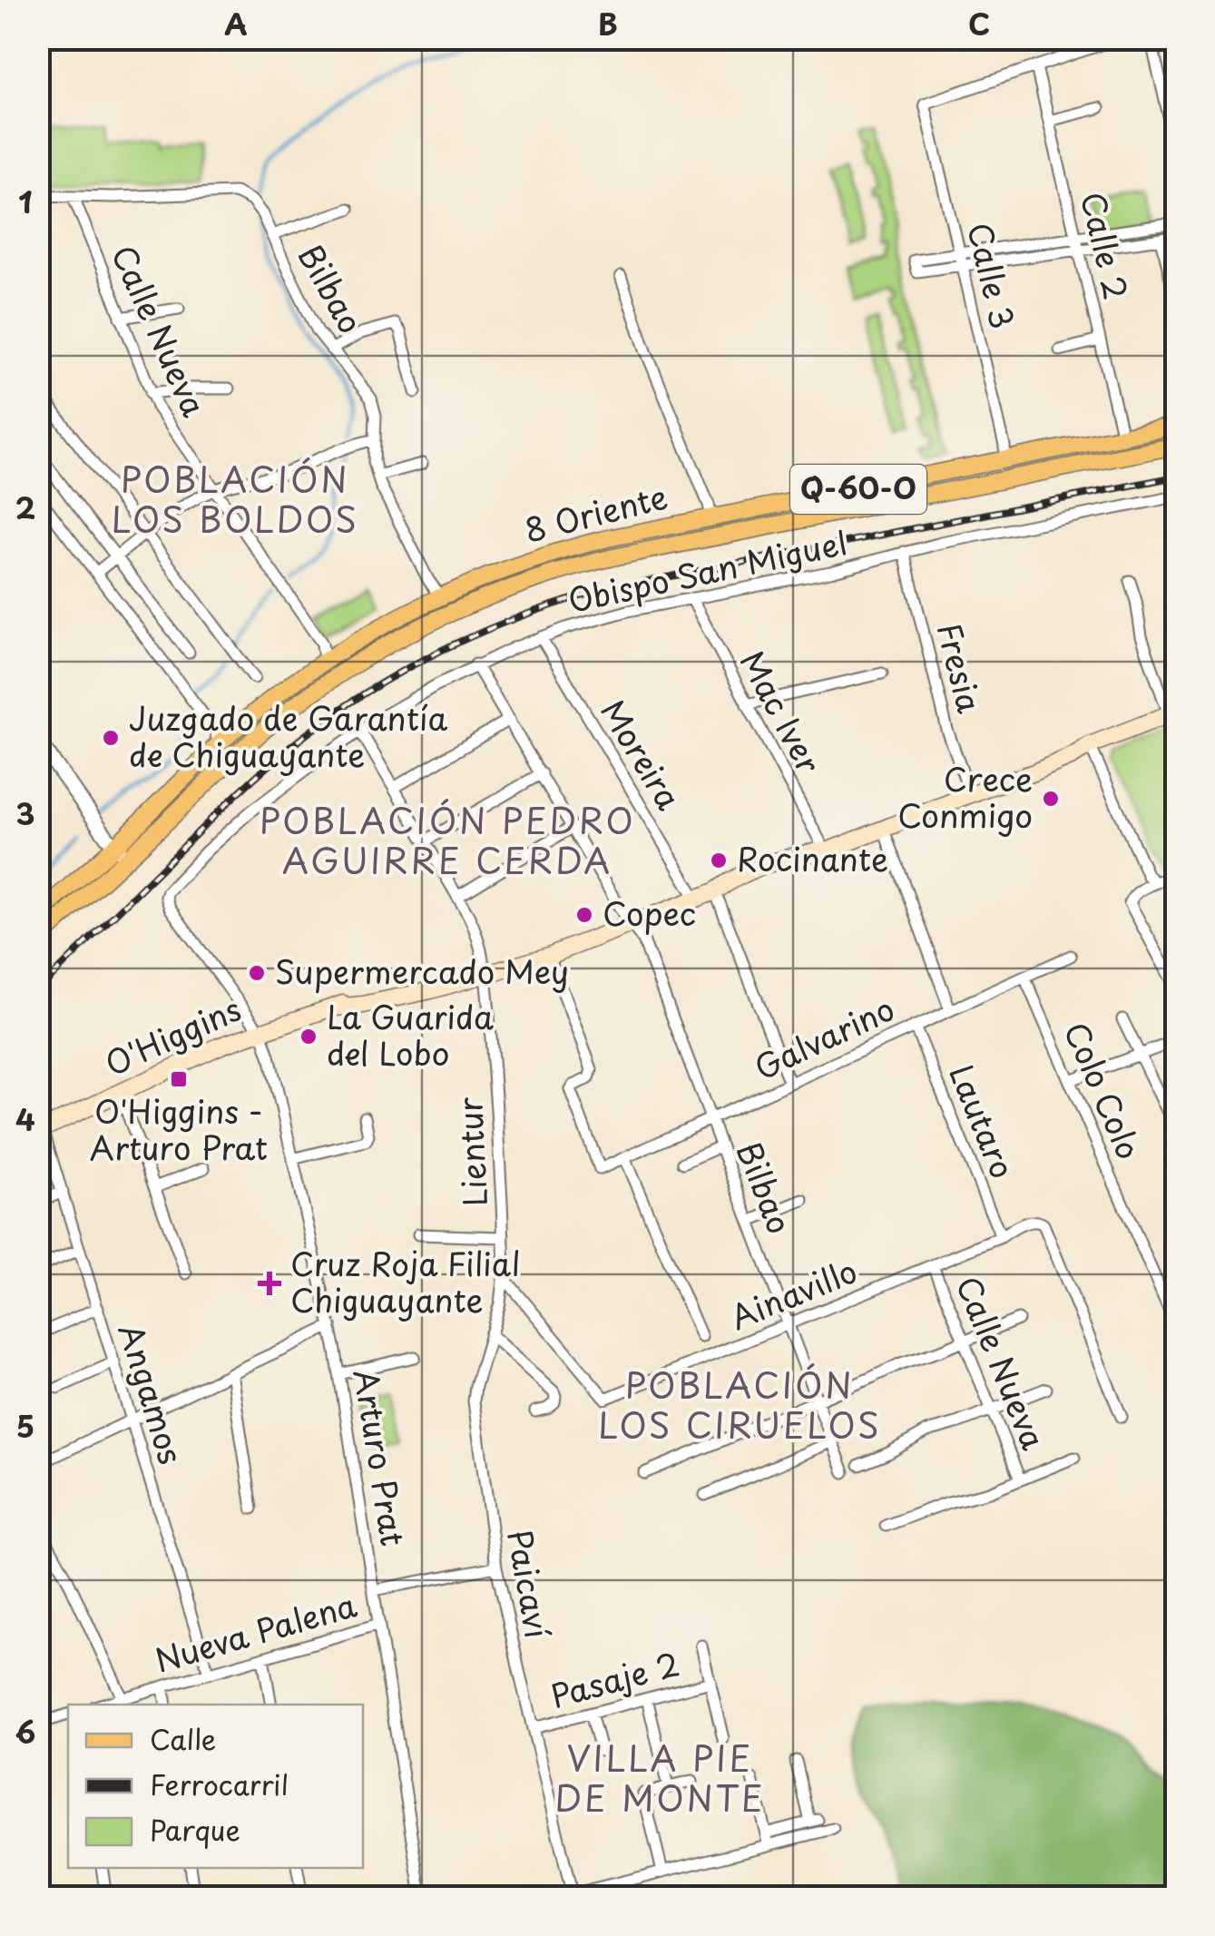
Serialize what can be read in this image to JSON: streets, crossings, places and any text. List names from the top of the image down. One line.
{"streets":{"main road":["Q-60-O","8 Oriente","O'Higgins"],"street":["Calle 2","Calle 3","Bilbao","Calle Nueva","Obispo San Miguel","Fresia","Mac Iver","Moreira","Galvarino","Colo Colo","Lautaro","Lientur","Ainavillo","Angamos","Arturo Prat","Paicaví","Nueva Palena","Pasaje 2"]},"crossings":[["Calle 2","Calle 3"],["Calle 2","8 Oriente"],["Calle 3","8 Oriente"],["Bilbao","Calle Nueva"],["Bilbao","8 Oriente"],["Bilbao","Obispo San Miguel"],["Bilbao","O'Higgins"],["Bilbao","Galvarino"],["Bilbao","Ainavillo"],["Calle Nueva","8 Oriente"],["Calle Nueva","Ainavillo"],["Q-60-O","8 Oriente"],["Obispo San Miguel","Fresia"],["Obispo San Miguel","Mac Iver"],["Obispo San Miguel","Moreira"],["Obispo San Miguel","Lientur"],["Obispo San Miguel","Arturo Prat"],["Fresia","O'Higgins"],["Mac Iver","O'Higgins"],["Moreira","O'Higgins"],["O'Higgins","Galvarino"],["O'Higgins","Lientur"],["O'Higgins","Angamos"],["O'Higgins","Arturo Prat"],["Galvarino","Colo Colo"],["Galvarino","Lautaro"],["Lautaro","Ainavillo"],["Lientur","Ainavillo"],["Lientur","Paicaví"],["Ainavillo","Paicaví"],["Angamos","Nueva Palena"],["Arturo Prat","Nueva Palena"],["Paicaví","Pasaje 2"]],"districts":["POBLACIÓN LOS BOLDOS","POBLACIÓN PEDRO AGUIRRE CERDA","POBLACIÓN LOS CIRUELOS","VILLA PIE DE MONTE"],"places":{"other":["Juzgado de Garantía de Chiguayante","Crece Conmigo","Rocinante","Copec","Supermercado Mey","La Guarida del Lobo"],"transit":["O'Higgins - Arturo Prat"],"health":["Cruz Roja Filial Chiguayante"]},"legend":["Calle","Ferrocarril","Parque"],"grid":{"columns":["A","B","C"],"rows":["1","2","3","4","5","6"]}}
